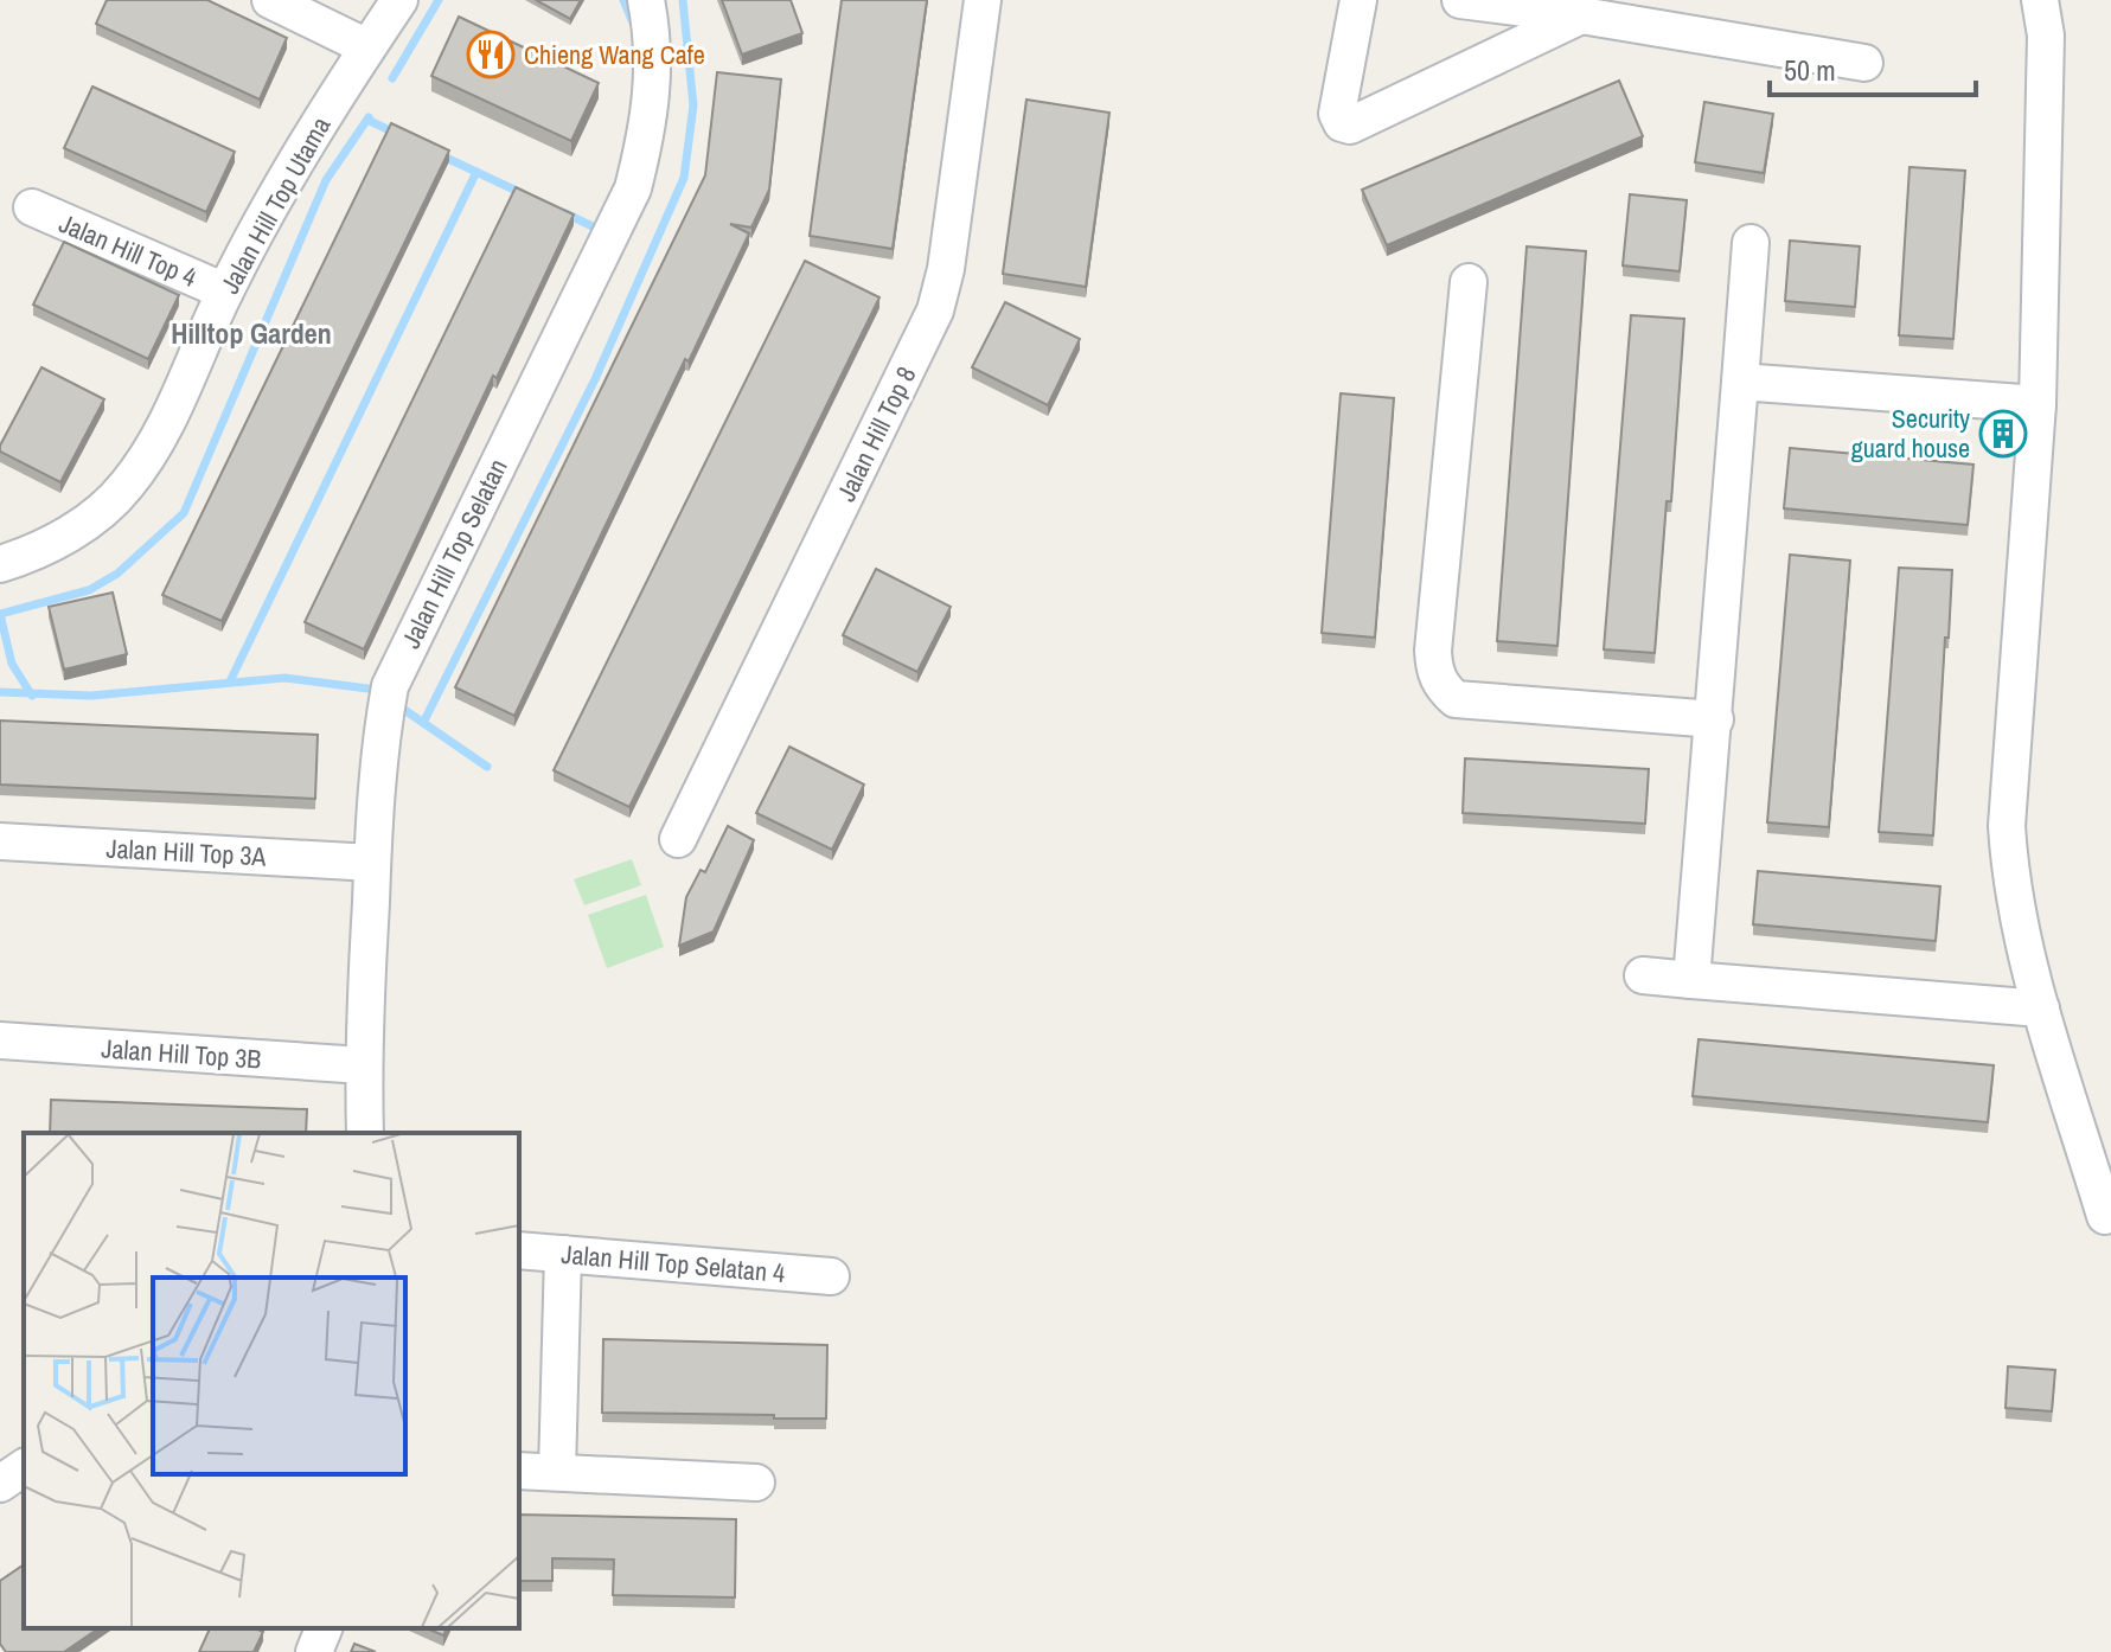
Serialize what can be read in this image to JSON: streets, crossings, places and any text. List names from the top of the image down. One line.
{"streets":{"street":["Jalan Hill Top Utama","Jalan Hill Top 4","Jalan Hill Top 8","Jalan Hill Top Selatan","Jalan Hill Top 3A","Jalan Hill Top 3B","Jalan Hill Top Selatan 4"]},"crossings":[["Jalan Hill Top Utama","Jalan Hill Top 4"],["Jalan Hill Top Selatan","Jalan Hill Top 3A"],["Jalan Hill Top Selatan","Jalan Hill Top 3B"]],"districts":["Hilltop Garden"],"places":{"restaurant":["Chieng Wang Cafe"],"building":["Security guard house"]},"scale_bar":"50 m"}
